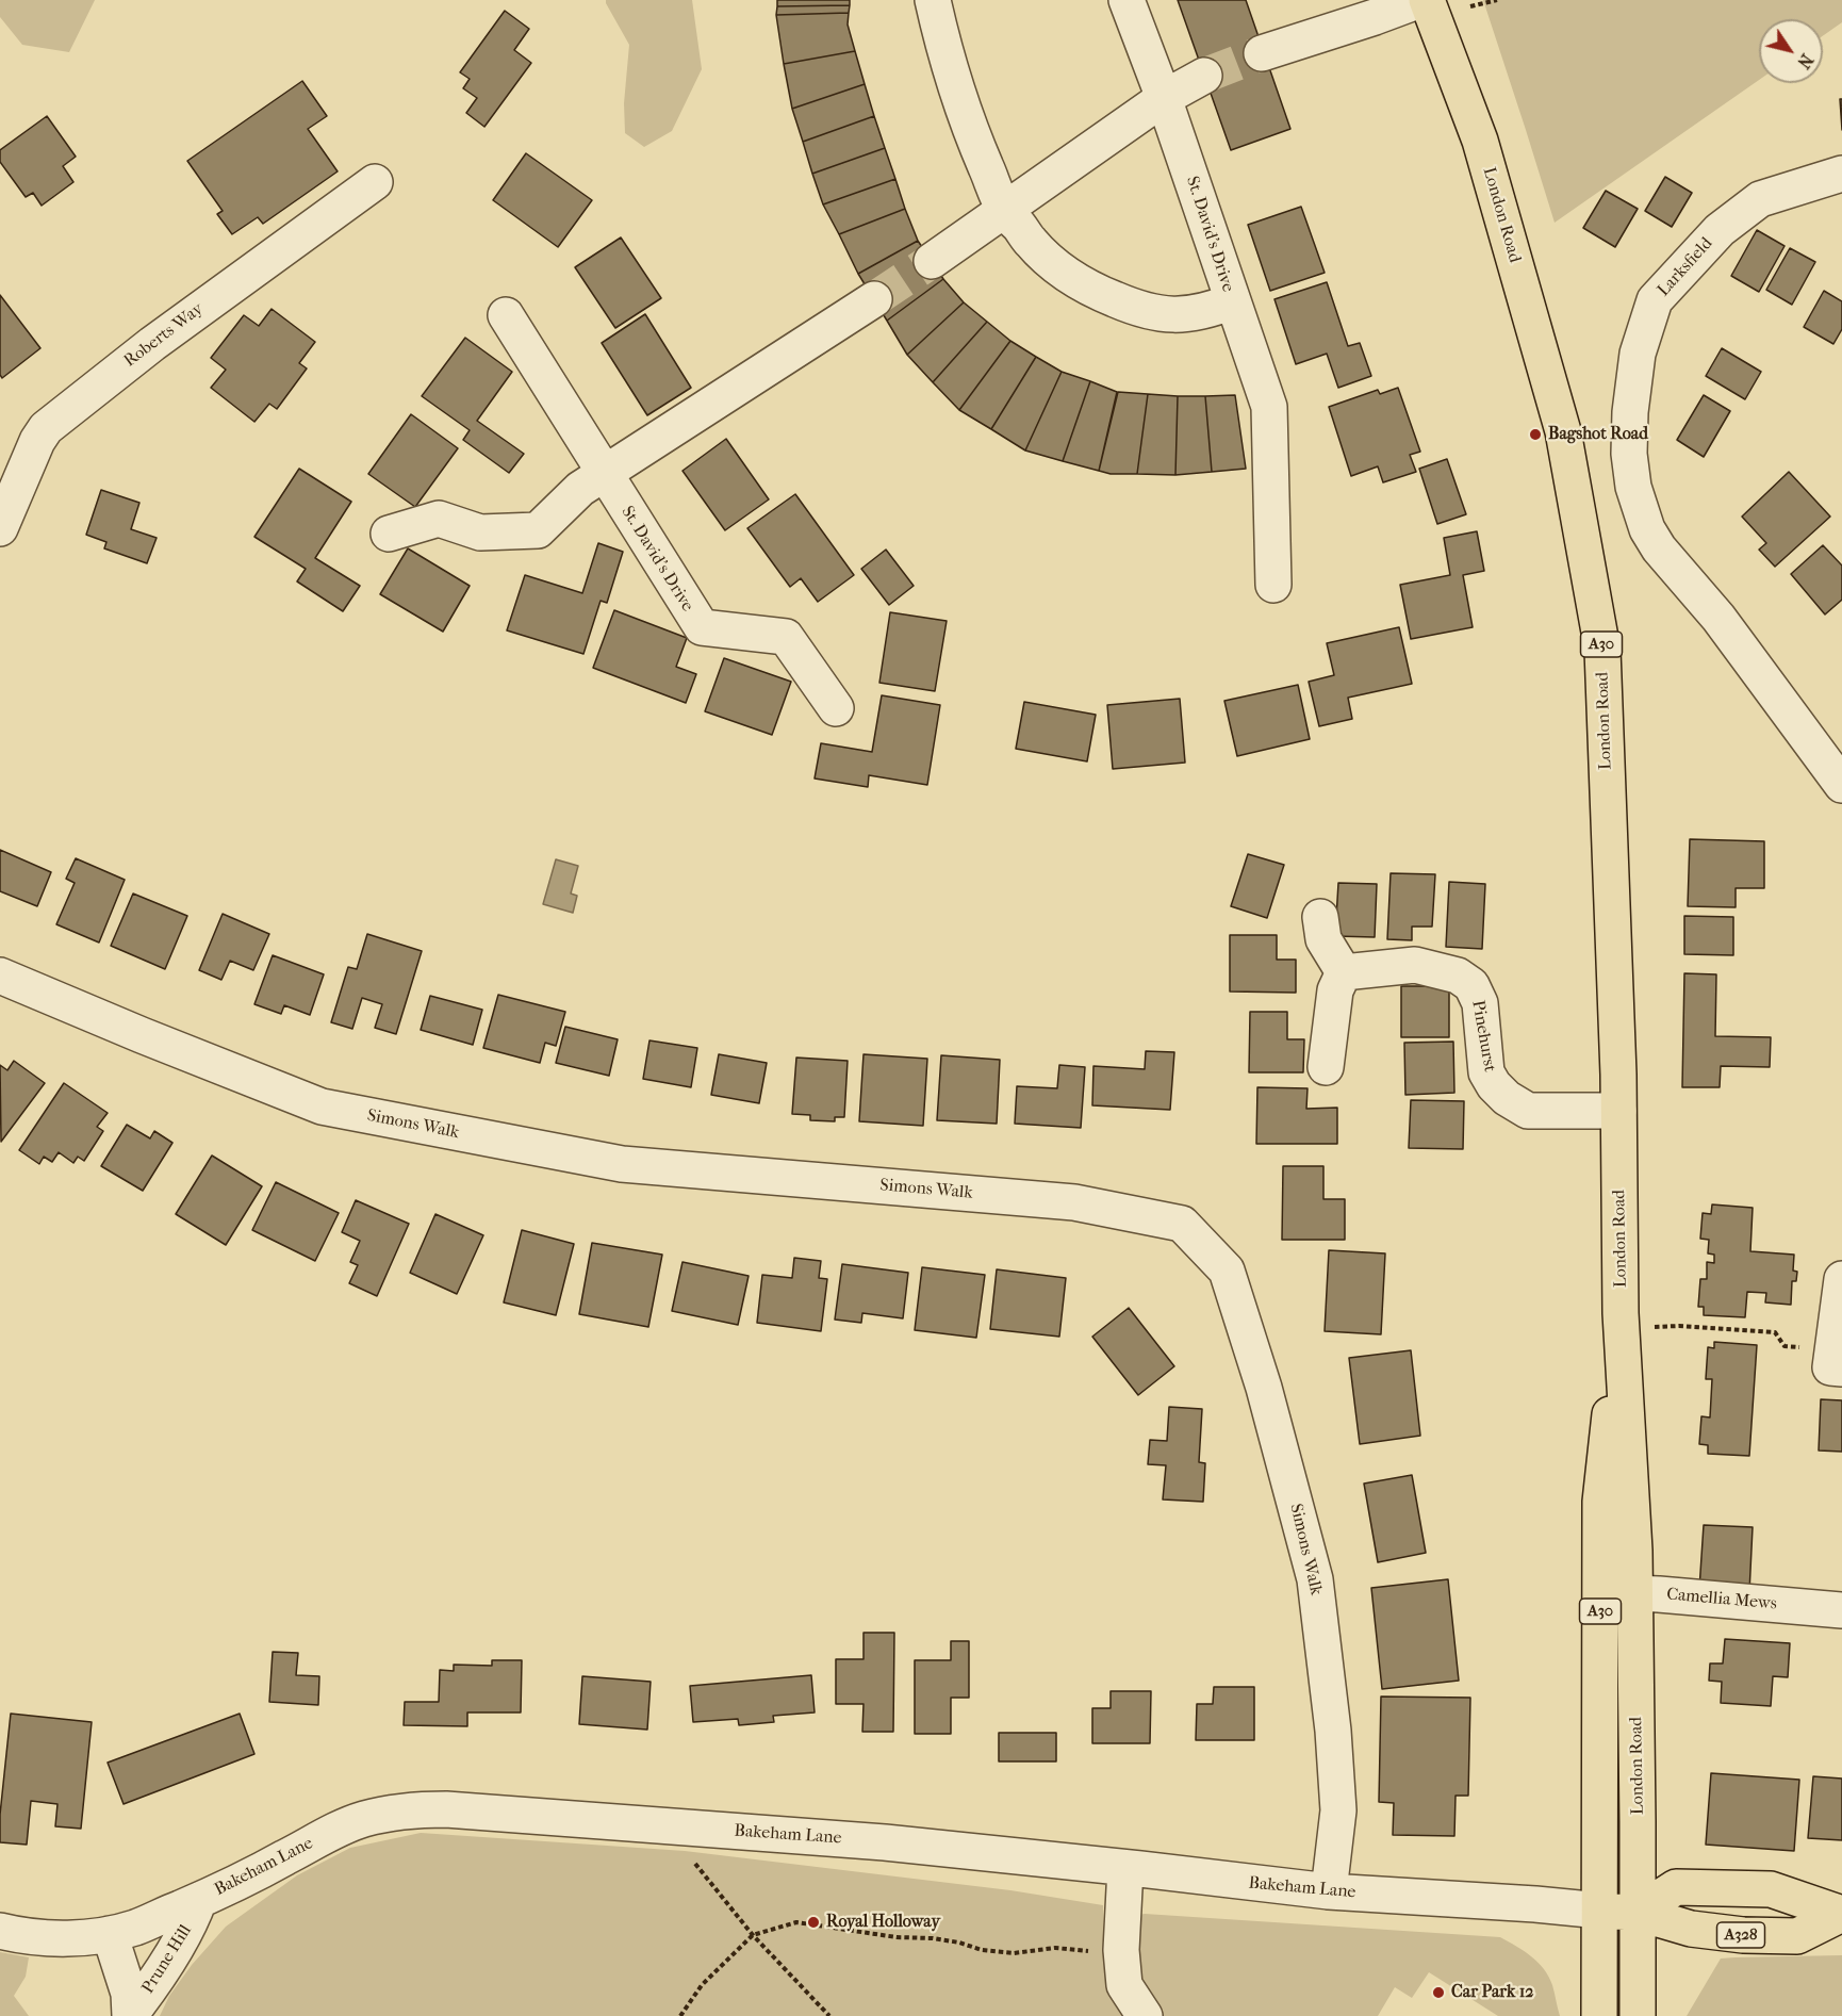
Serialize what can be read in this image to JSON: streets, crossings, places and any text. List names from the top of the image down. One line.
{"streets":{"main road":["London Road","A30","A328"],"street":["St. David's Drive","Larksfield","Roberts Way","Pinehurst","Simons Walk","Camellia Mews","Bakeham Lane","Prune Hill"]},"crossings":[["London Road","A30"],["London Road","Pinehurst"],["London Road","Camellia Mews"],["London Road","Bakeham Lane"],["London Road","A328"],["A30","Bakeham Lane"],["A30","A328"],["Simons Walk","Bakeham Lane"],["Bakeham Lane","A328"],["Bakeham Lane","Prune Hill"]],"places":["Bagshot Road","Royal Holloway","Car Park 12"],"north":"bottom right"}
